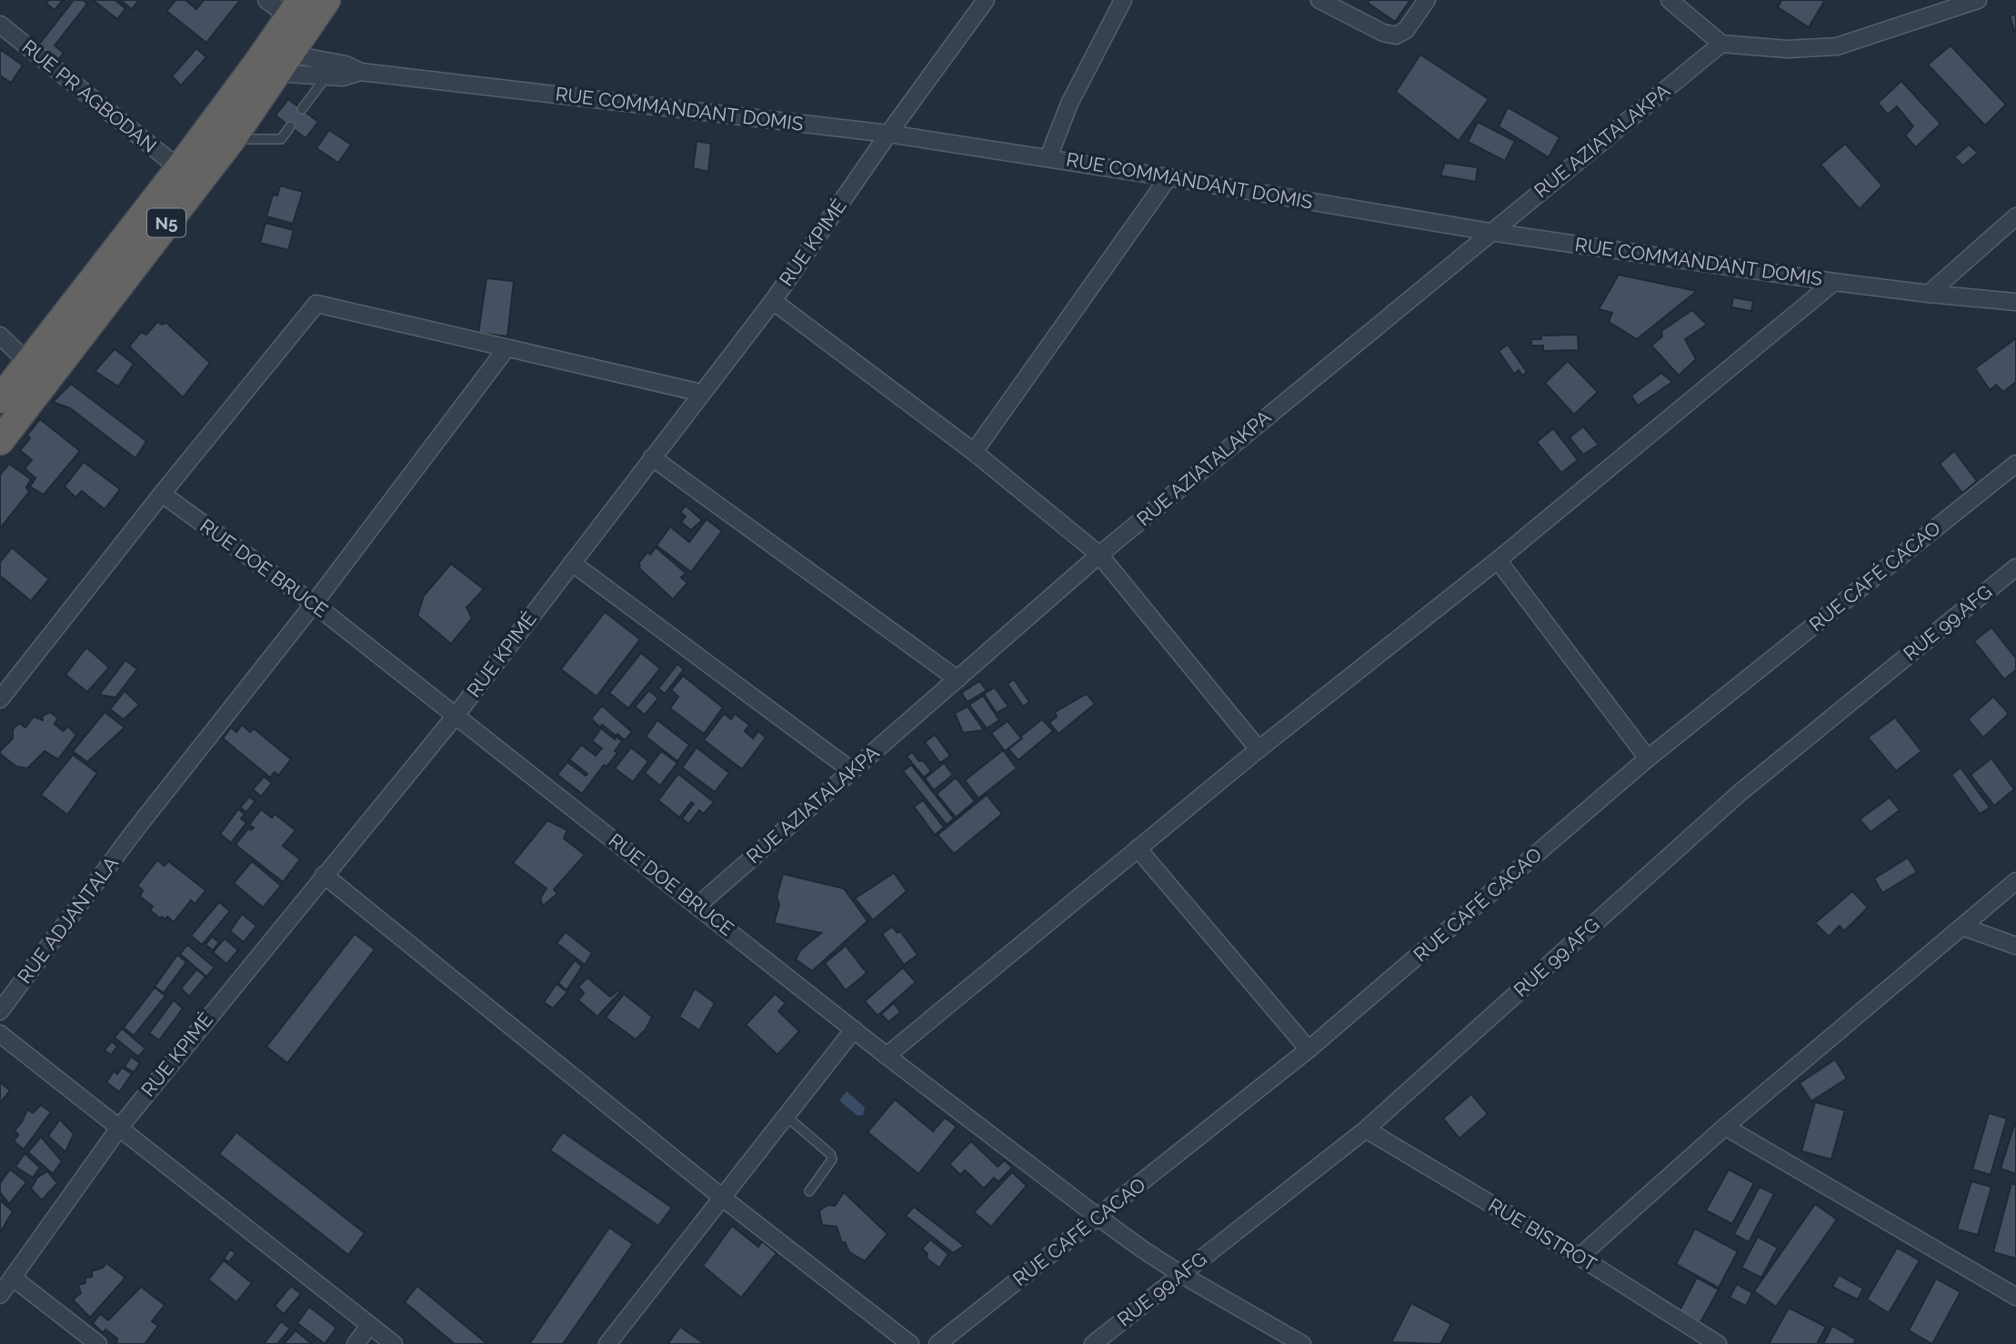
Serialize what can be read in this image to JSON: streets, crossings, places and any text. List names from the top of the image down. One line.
{"streets":{"highway":["N5"],"street":["RUE PR AGBODAN","RUE COMMANDANT DOMIS","RUE AZIATALAKPA","RUE KPIMÉ","RUE DOE BRUCE","RUE CAFÉ CACAO","RUE 99.AFG","RUE ADJANTALA","RUE BISTROT"]},"crossings":[["RUE PR AGBODAN","N5"],["RUE COMMANDANT DOMIS","RUE AZIATALAKPA"],["RUE COMMANDANT DOMIS","N5"],["RUE COMMANDANT DOMIS","RUE KPIMÉ"],["RUE AZIATALAKPA","RUE DOE BRUCE"],["RUE KPIMÉ","RUE DOE BRUCE"],["RUE DOE BRUCE","RUE CAFÉ CACAO"],["RUE DOE BRUCE","RUE 99.AFG"],["RUE DOE BRUCE","RUE ADJANTALA"],["RUE 99.AFG","RUE BISTROT"]]}
